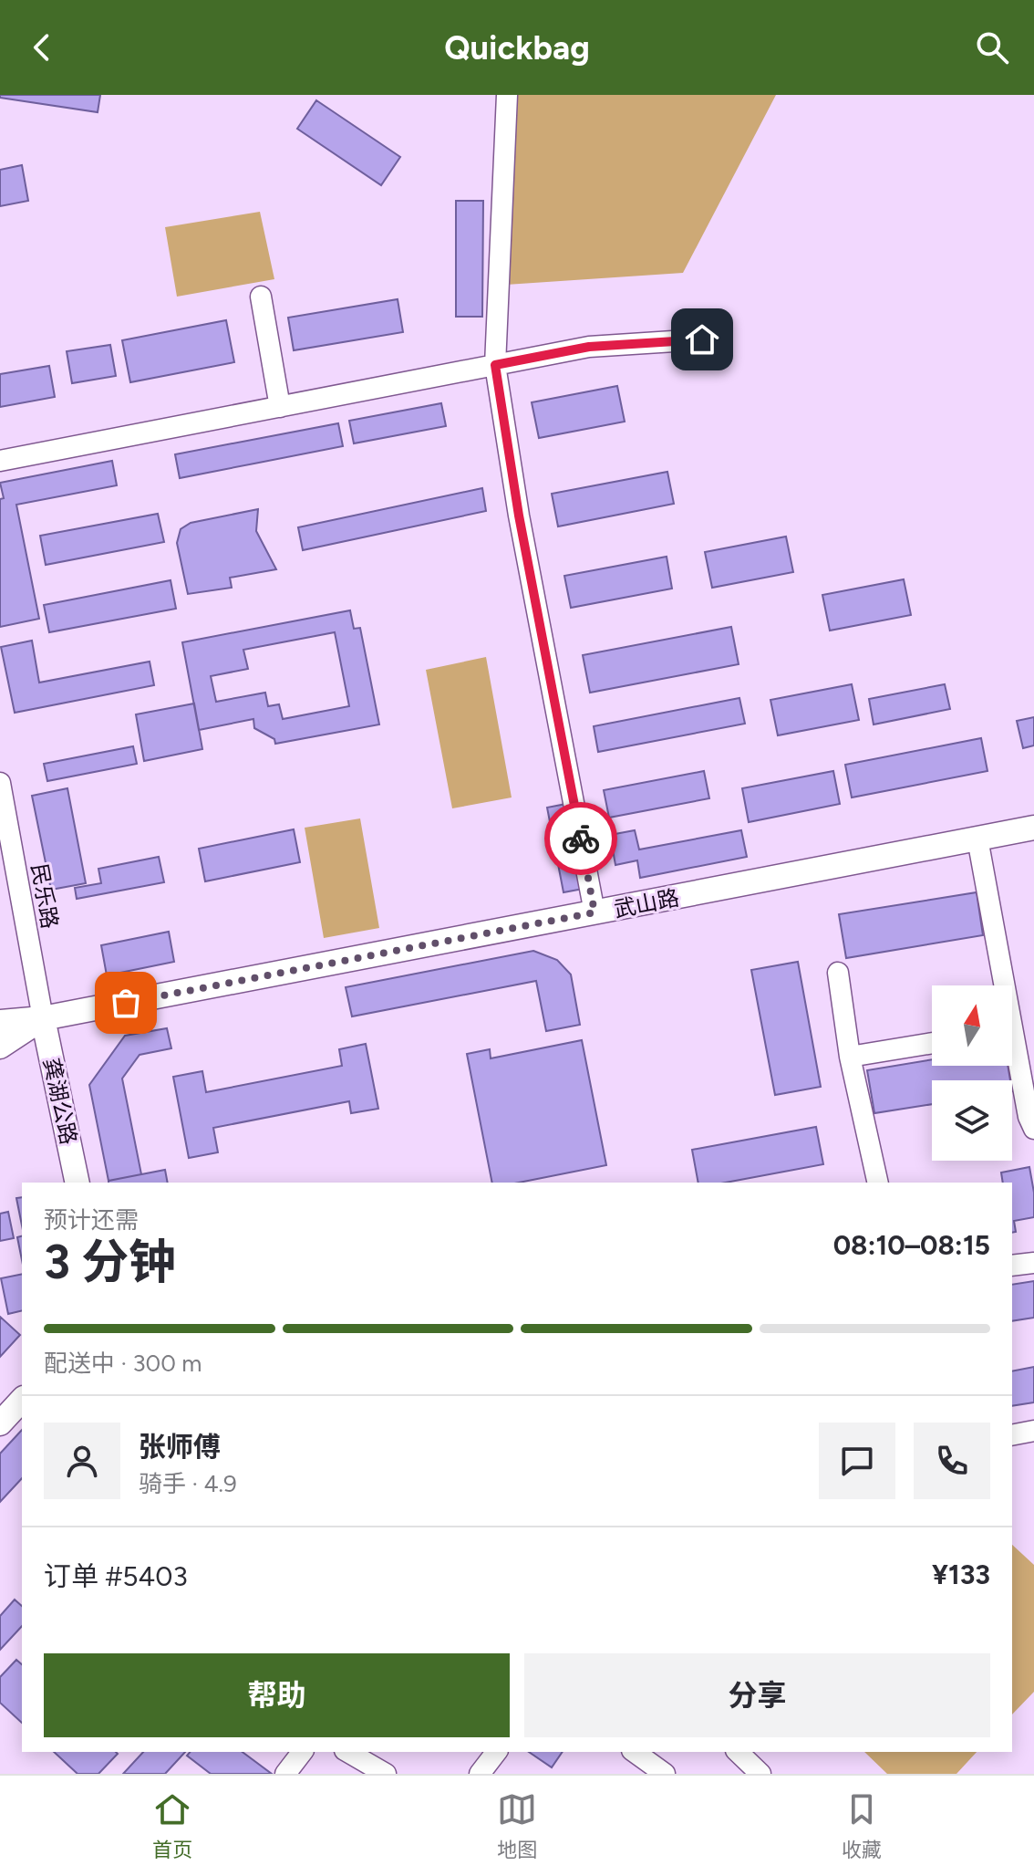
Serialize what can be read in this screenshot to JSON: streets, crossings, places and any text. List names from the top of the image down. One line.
{"streets":{"main road":["武山路","龚湖公路"],"street":["民乐路"]},"crossings":[["民乐路","武山路"],["民乐路","龚湖公路"],["武山路","龚湖公路"]],"north":"top","page":{"header":"Quickbag","heading":["3 分钟","预计还需","08:10–08:15"],"panel":["张师傅","骑手 · 4.9","订单 #5403","¥133"],"bar":"配送中 · 300 m","buttons":["帮助","分享"],"tabs":["首页","地图","收藏"]}}
